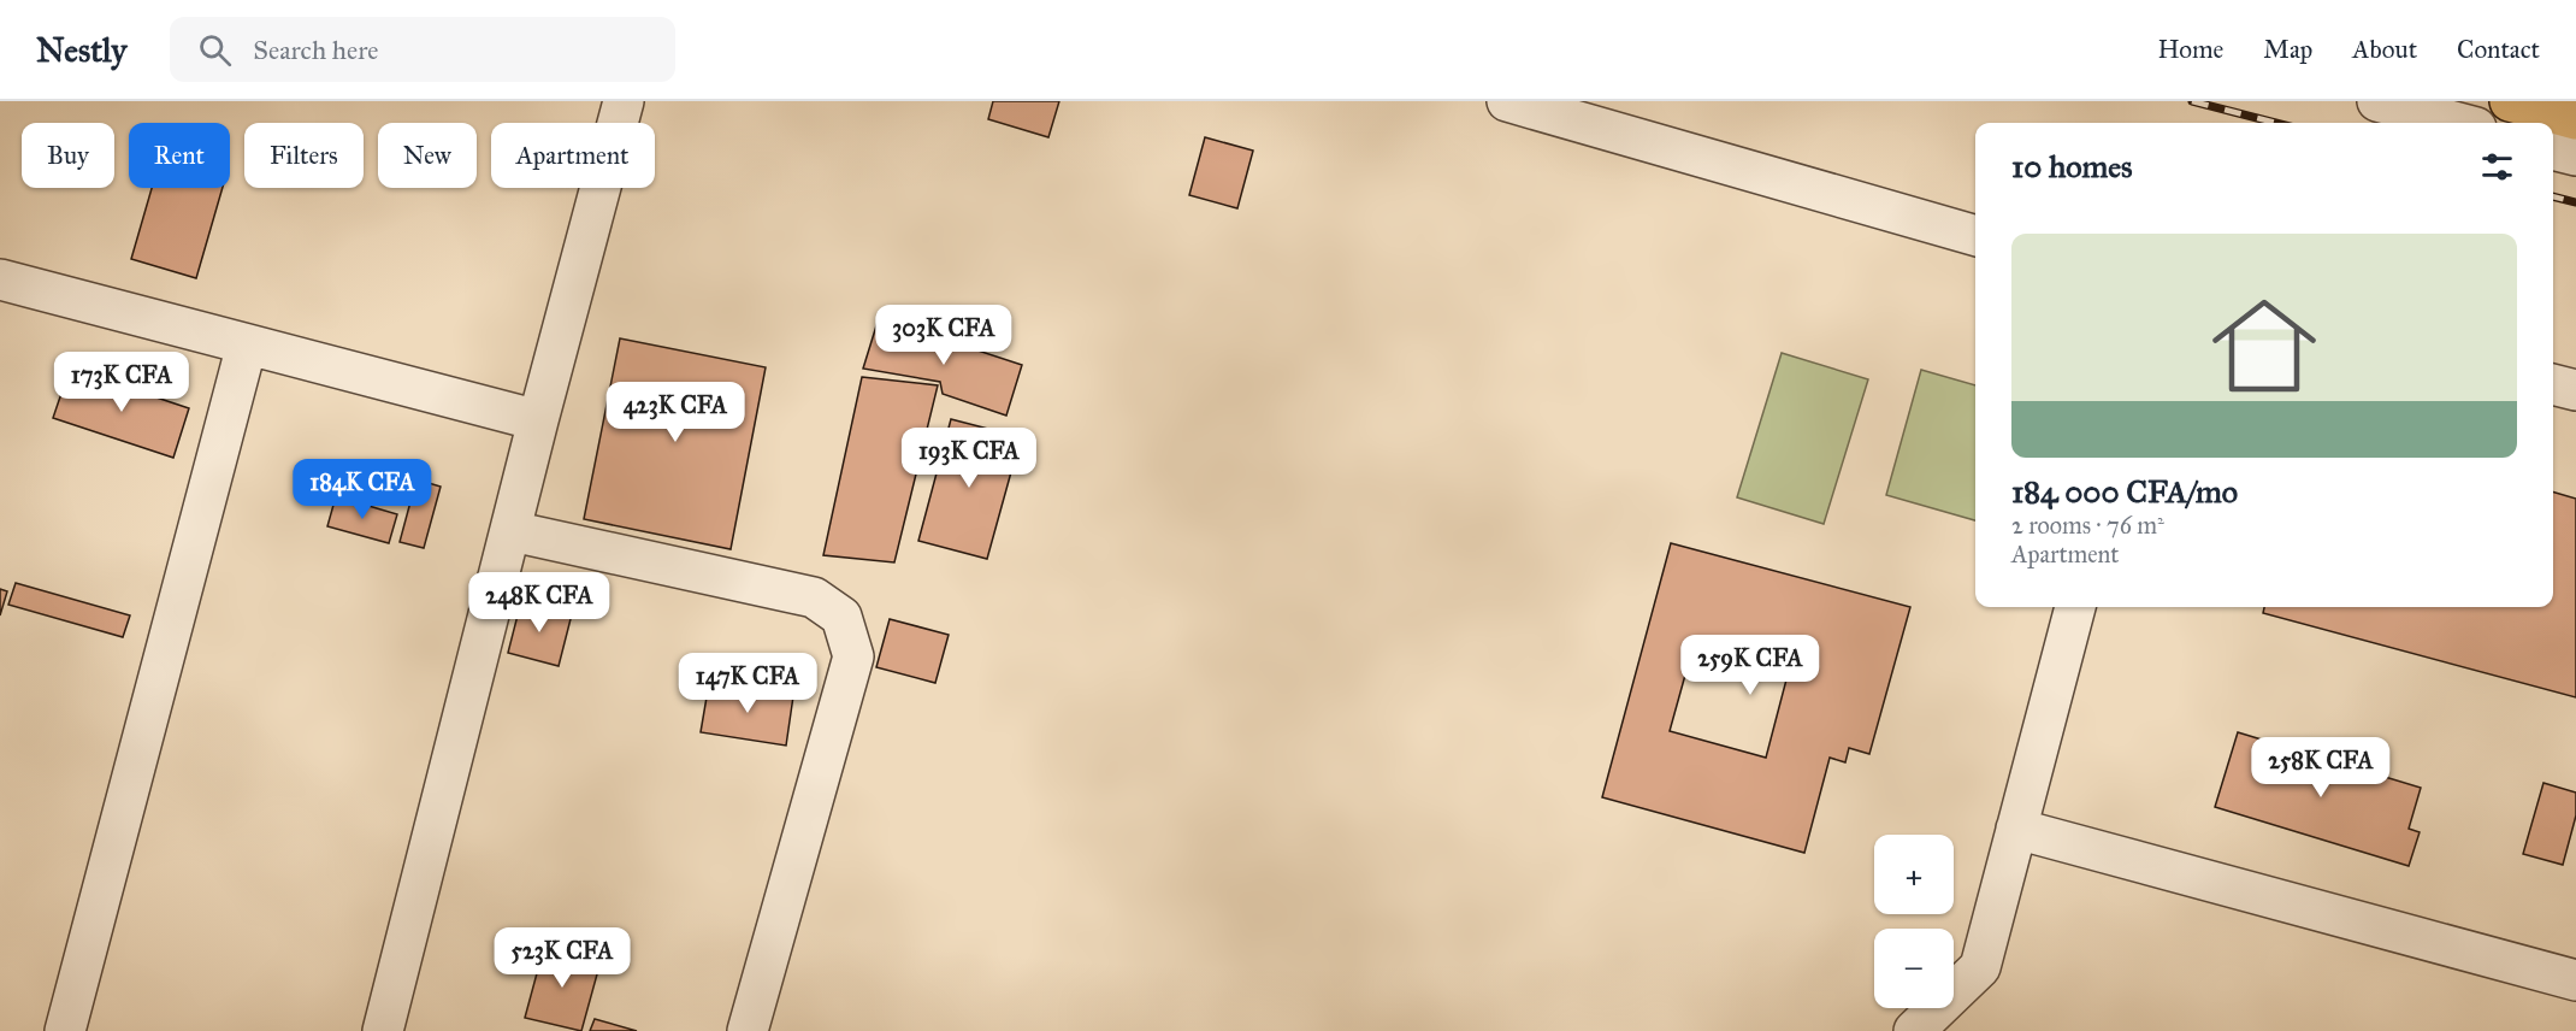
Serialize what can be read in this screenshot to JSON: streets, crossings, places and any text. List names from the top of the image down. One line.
{"page":{"header":"Nestly","search":"Search here","nav":["Home","Map","About","Contact"],"chip":["Buy","Rent","Filters","New","Apartment"],"heading":"10 homes","list":[{"name":"184 000 CFA/mo","note":"2 rooms · 76 m² · Apartment"}],"price":["303K CFA","173K CFA","423K CFA","193K CFA","184K CFA","248K CFA","259K CFA","147K CFA","258K CFA","523K CFA"],"map_buttons":["+","−"]}}
